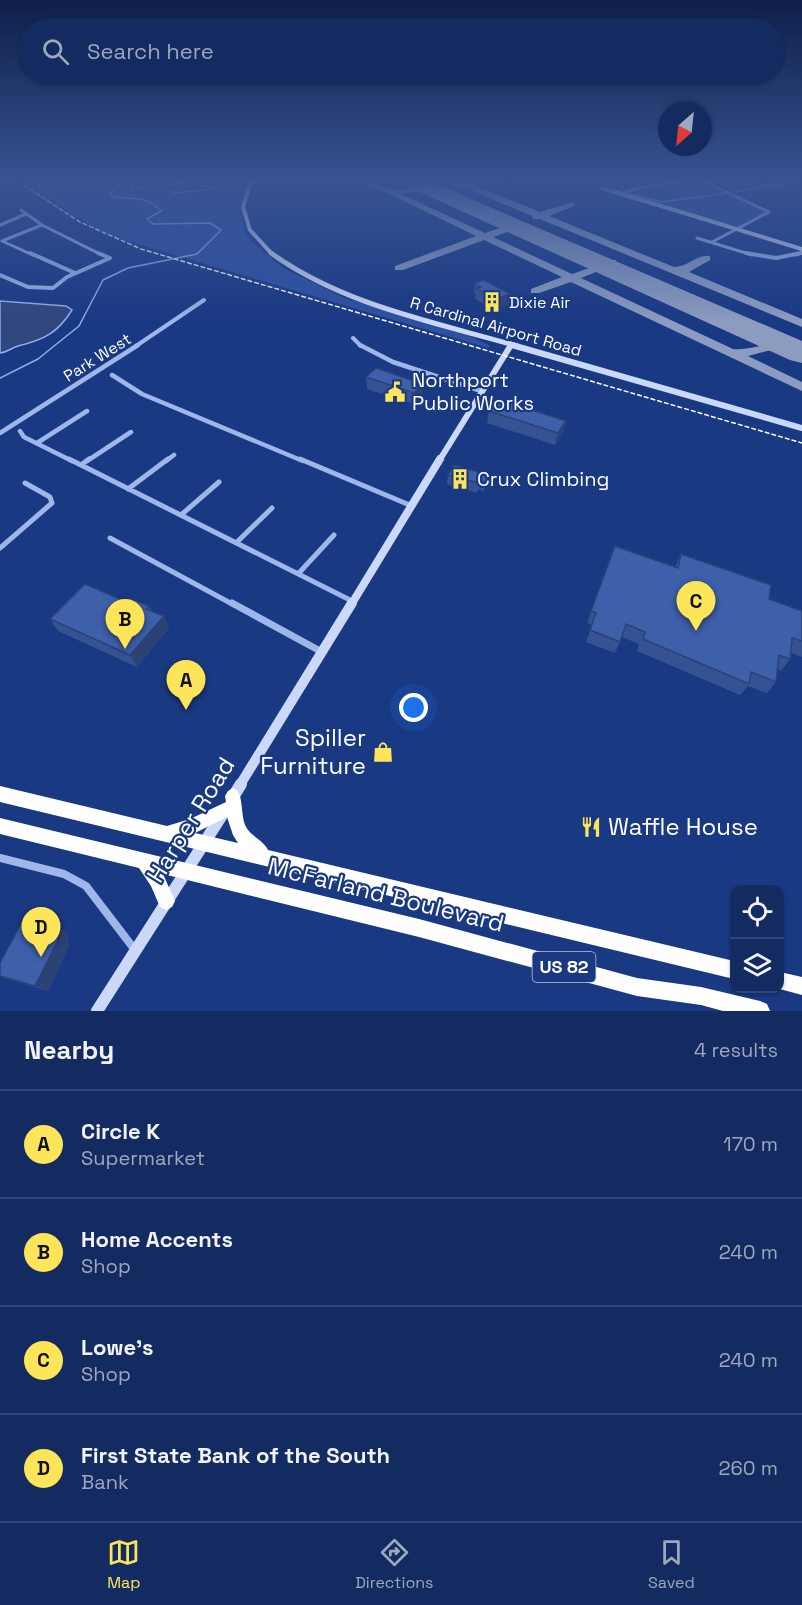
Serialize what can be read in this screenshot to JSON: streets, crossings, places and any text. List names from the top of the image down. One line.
{"streets":{"highway":["McFarland Boulevard","US 82"],"main road":["R Cardinal Airport Road","Harper Road"],"street":["Park West"]},"crossings":[["R Cardinal Airport Road","Harper Road"],["Harper Road","McFarland Boulevard"]],"places":{"building":["Dixie Air","Crux Climbing"],"public building":["Northport Public Works"],"shop":["Spiller Furniture"],"restaurant":["Waffle House"]},"north":"bottom left","page":{"search":"Search here","pins":["C","B","A","D"],"heading":["Nearby","4 results"],"list":[{"mark":"A","name":"Circle K","note":"Supermarket","value":"170 m"},{"mark":"B","name":"Home Accents","note":"Shop","value":"240 m"},{"mark":"C","name":"Lowe's","note":"Shop","value":"240 m"},{"mark":"D","name":"First State Bank of the South","note":"Bank","value":"260 m"}],"nav":["Map","Directions","Saved"]}}
